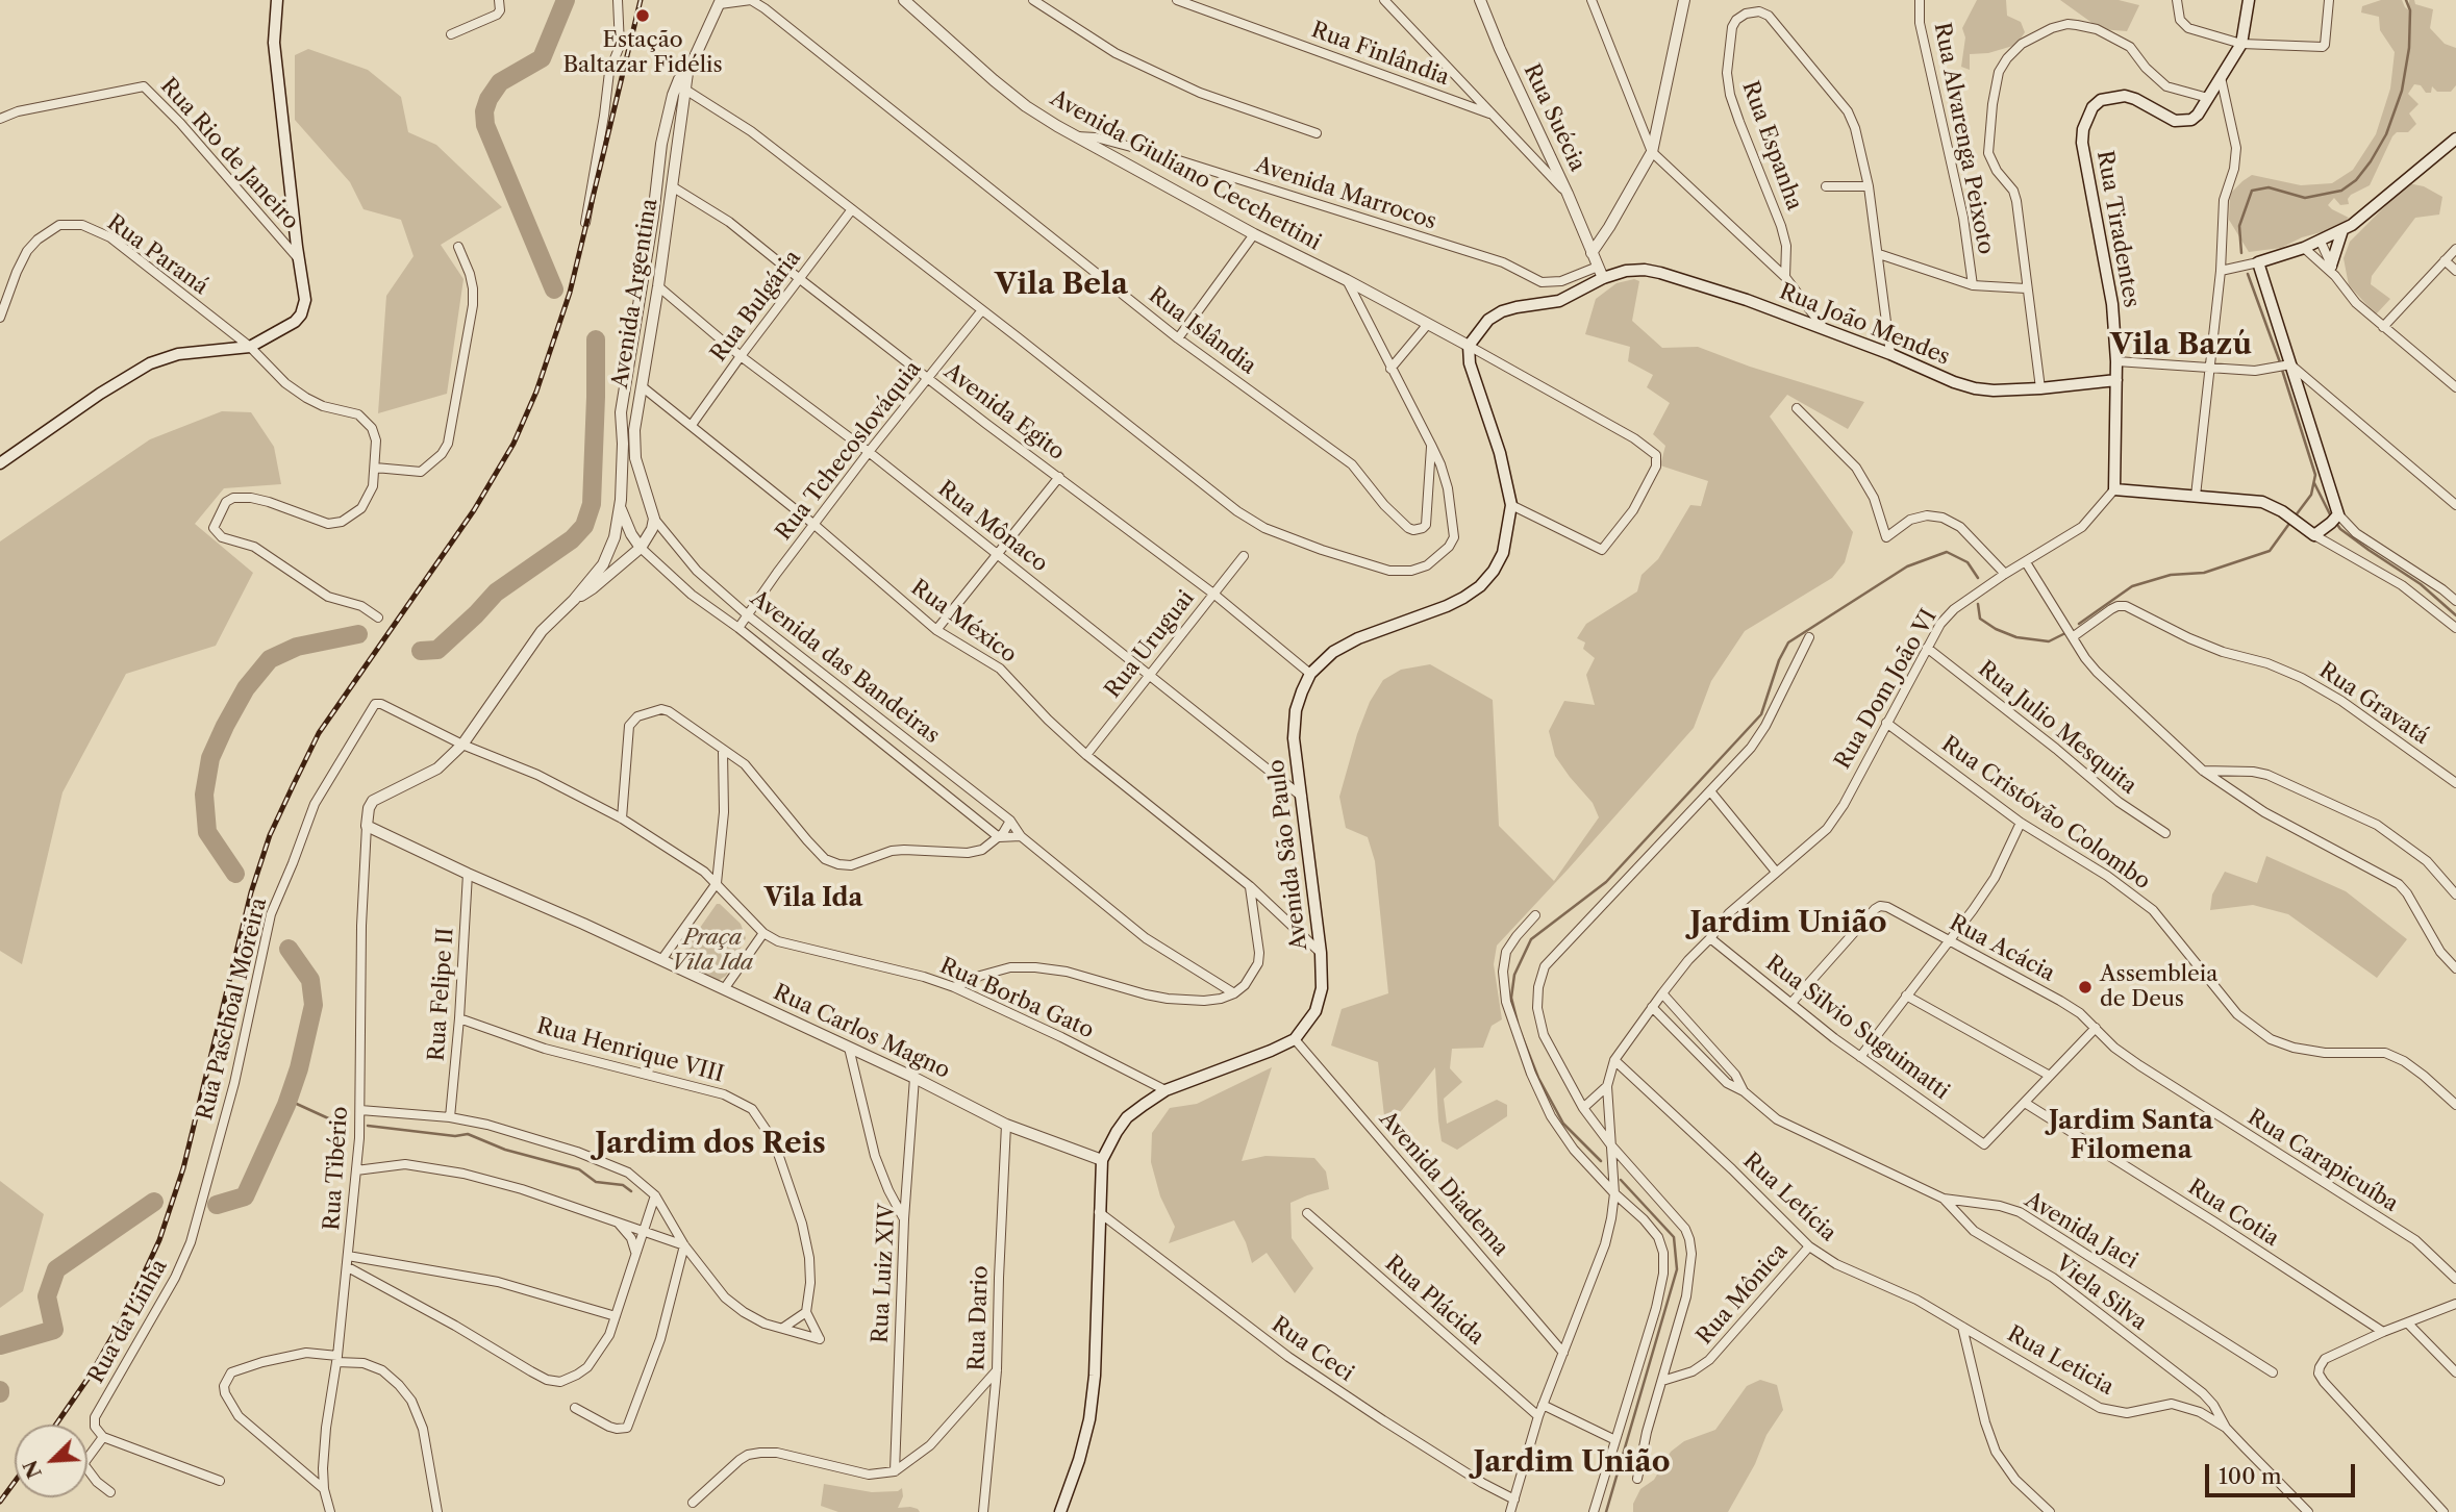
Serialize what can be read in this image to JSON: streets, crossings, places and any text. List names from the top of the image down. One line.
{"streets":{"main road":["Rua Tiradentes","Rua João Mendes","Avenida São Paulo"],"street":["Rua Finlândia","Rua Suécia","Rua Alvarenga Peixoto","Rua Espanha","Rua Rio de Janeiro","Avenida Giuliano Cecchettini","Avenida Marrocos","Rua Paraná","Avenida Argentina","Rua Bulgária","Rua Islândia","Avenida Egito","Rua Tchecoslováquia","Rua Mônaco","Rua México","Rua Uruguai","Avenida das Bandeiras","Rua Dom João VI","Rua Gravatá","Rua Julio Mesquita","Rua Cristóvão Colombo","Rua Acácia","Rua Felipe II","Rua Borba Gato","Rua Paschoal Moreira","Rua Silvio Suguimatti","Rua Carlos Magno","Rua Henrique VIII","Rua Carapicuíba","Rua Tibério","Avenida Diadema","Rua Letícia","Rua Cotia","Avenida Jaci","Rua Luiz XIV","Viela Silva","Rua Mônica","Rua Plácida","Rua Dario","Rua da Linha","Rua Ceci","Rua Leticia"]},"crossings":[["Rua Suécia","Avenida Marrocos"],["Rua Suécia","Rua João Mendes"],["Avenida Giuliano Cecchettini","Avenida Marrocos"],["Avenida Giuliano Cecchettini","Avenida São Paulo"],["Avenida Marrocos","Rua João Mendes"],["Rua Tiradentes","Rua João Mendes"],["Rua Tiradentes","Rua Dom João VI"],["Avenida Argentina","Rua Islândia"],["Avenida Argentina","Avenida Egito"],["Avenida Argentina","Rua Mônaco"],["Avenida Argentina","Rua México"],["Avenida Argentina","Avenida das Bandeiras"],["Rua Bulgária","Avenida Egito"],["Rua Bulgária","Rua Mônaco"],["Rua Bulgária","Rua México"],["Avenida Egito","Rua Tchecoslováquia"],["Avenida Egito","Rua Uruguai"],["Avenida Egito","Avenida São Paulo"],["Rua Tchecoslováquia","Rua Mônaco"],["Rua Tchecoslováquia","Rua México"],["Rua Tchecoslováquia","Avenida das Bandeiras"],["Rua Mônaco","Rua Uruguai"],["Rua Mônaco","Avenida São Paulo"],["Rua México","Rua Uruguai"],["Rua México","Avenida São Paulo"],["Rua Dom João VI","Rua Julio Mesquita"],["Rua Dom João VI","Rua Cristóvão Colombo"],["Rua Dom João VI","Rua Silvio Suguimatti"],["Rua Dom João VI","Rua Letícia"],["Rua Dom João VI","Avenida Jaci"],["Avenida São Paulo","Avenida Diadema"],["Rua Acácia","Rua Silvio Suguimatti"],["Rua Acácia","Rua Carapicuíba"],["Rua Felipe II","Rua Carlos Magno"],["Rua Felipe II","Rua Henrique VIII"],["Rua Paschoal Moreira","Rua da Linha"],["Rua Silvio Suguimatti","Rua Cotia"],["Rua Carlos Magno","Rua Tibério"],["Rua Carlos Magno","Rua Luiz XIV"],["Rua Carlos Magno","Rua Dario"],["Rua Letícia","Rua Mônica"],["Rua Letícia","Rua Leticia"],["Avenida Jaci","Viela Silva"],["Viela Silva","Rua Leticia"]],"districts":["Vila Bela","Vila Bazú","Vila Ida","Jardim União","Jardim Santa Filomena","Jardim dos Reis","Jardim União"],"parks":["Praça Vila Ida"],"places":["Estação Baltazar Fidélis","Assembleia de Deus"],"scale_bar":"100 m","north":"bottom left"}
